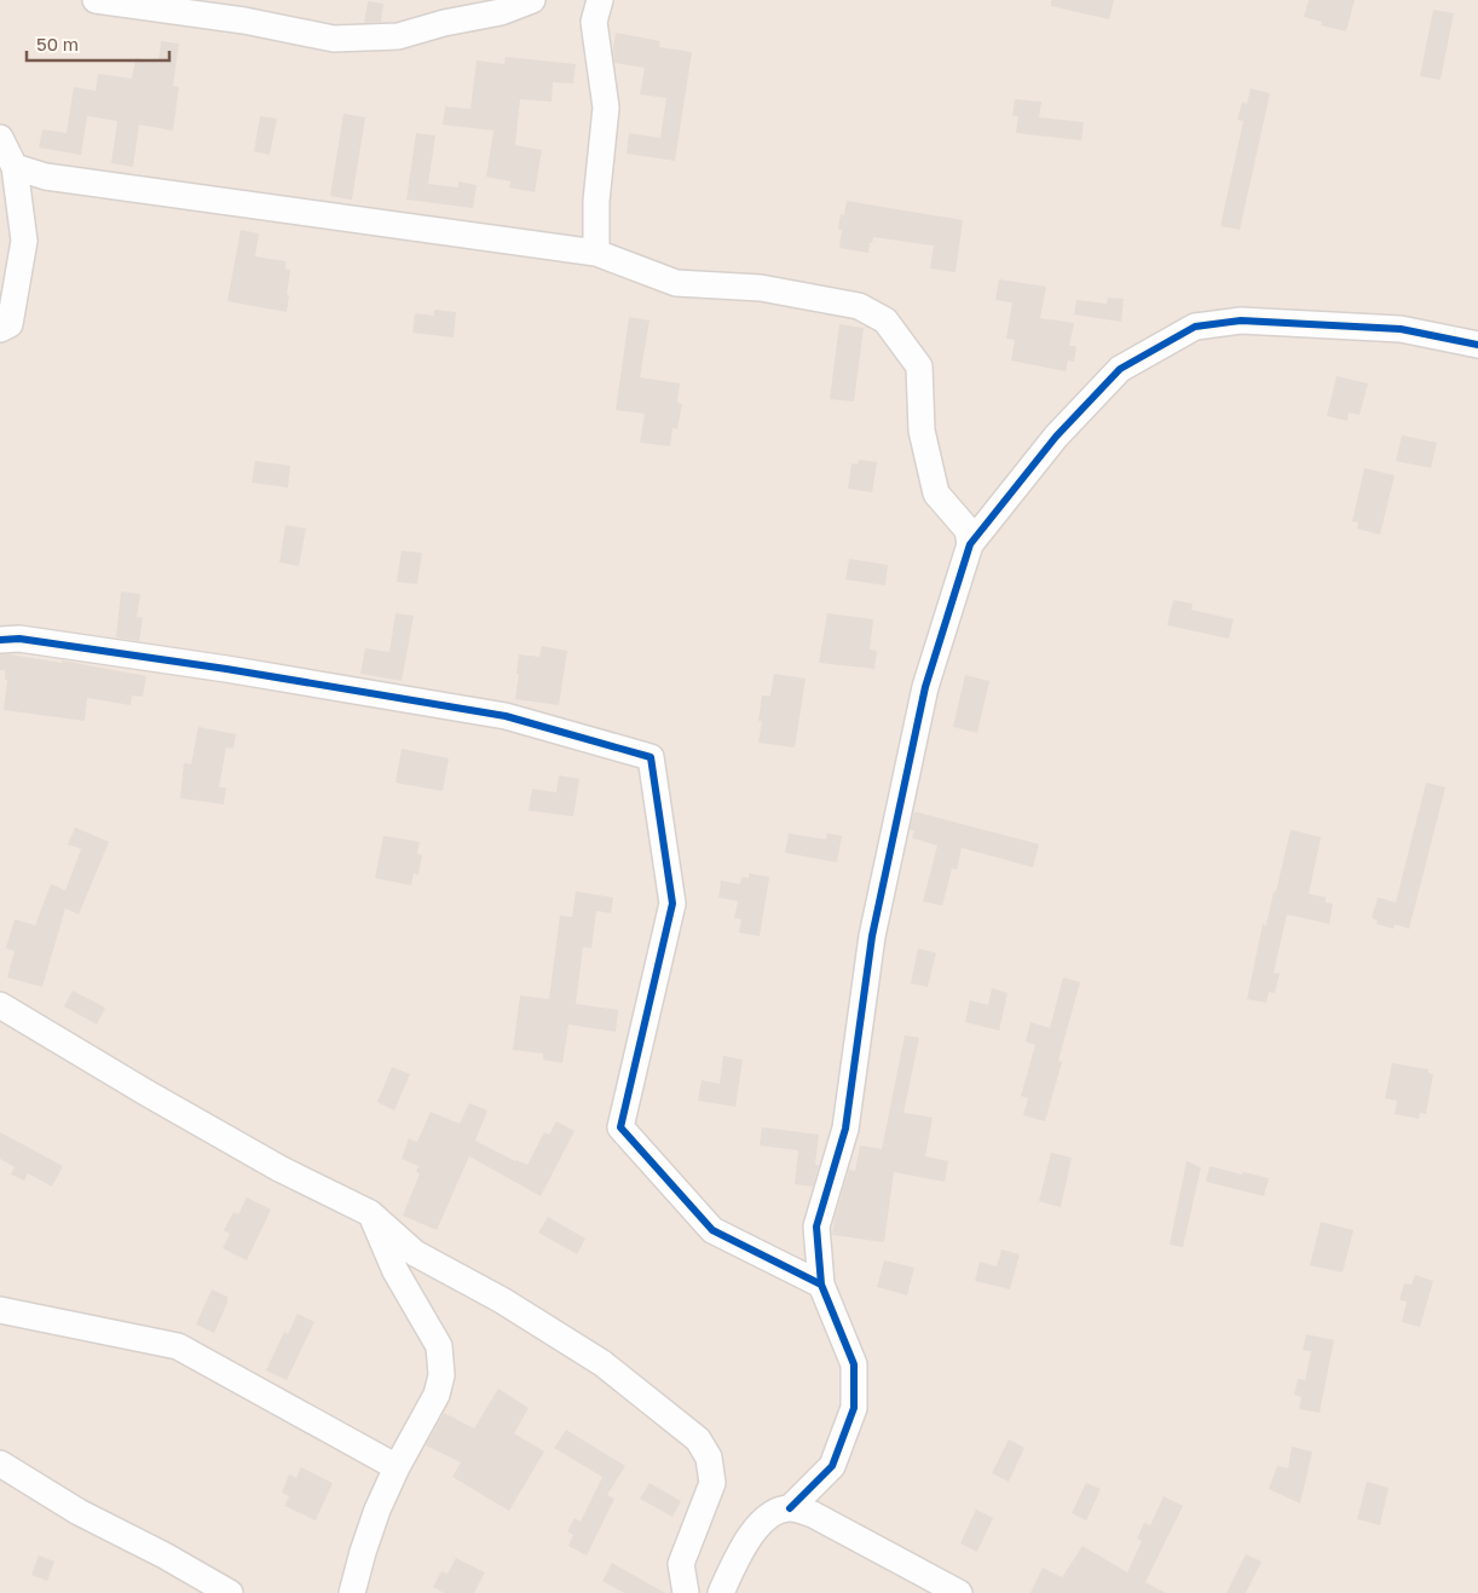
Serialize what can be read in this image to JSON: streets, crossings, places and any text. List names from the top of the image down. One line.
{"scale_bar":"50 m"}
